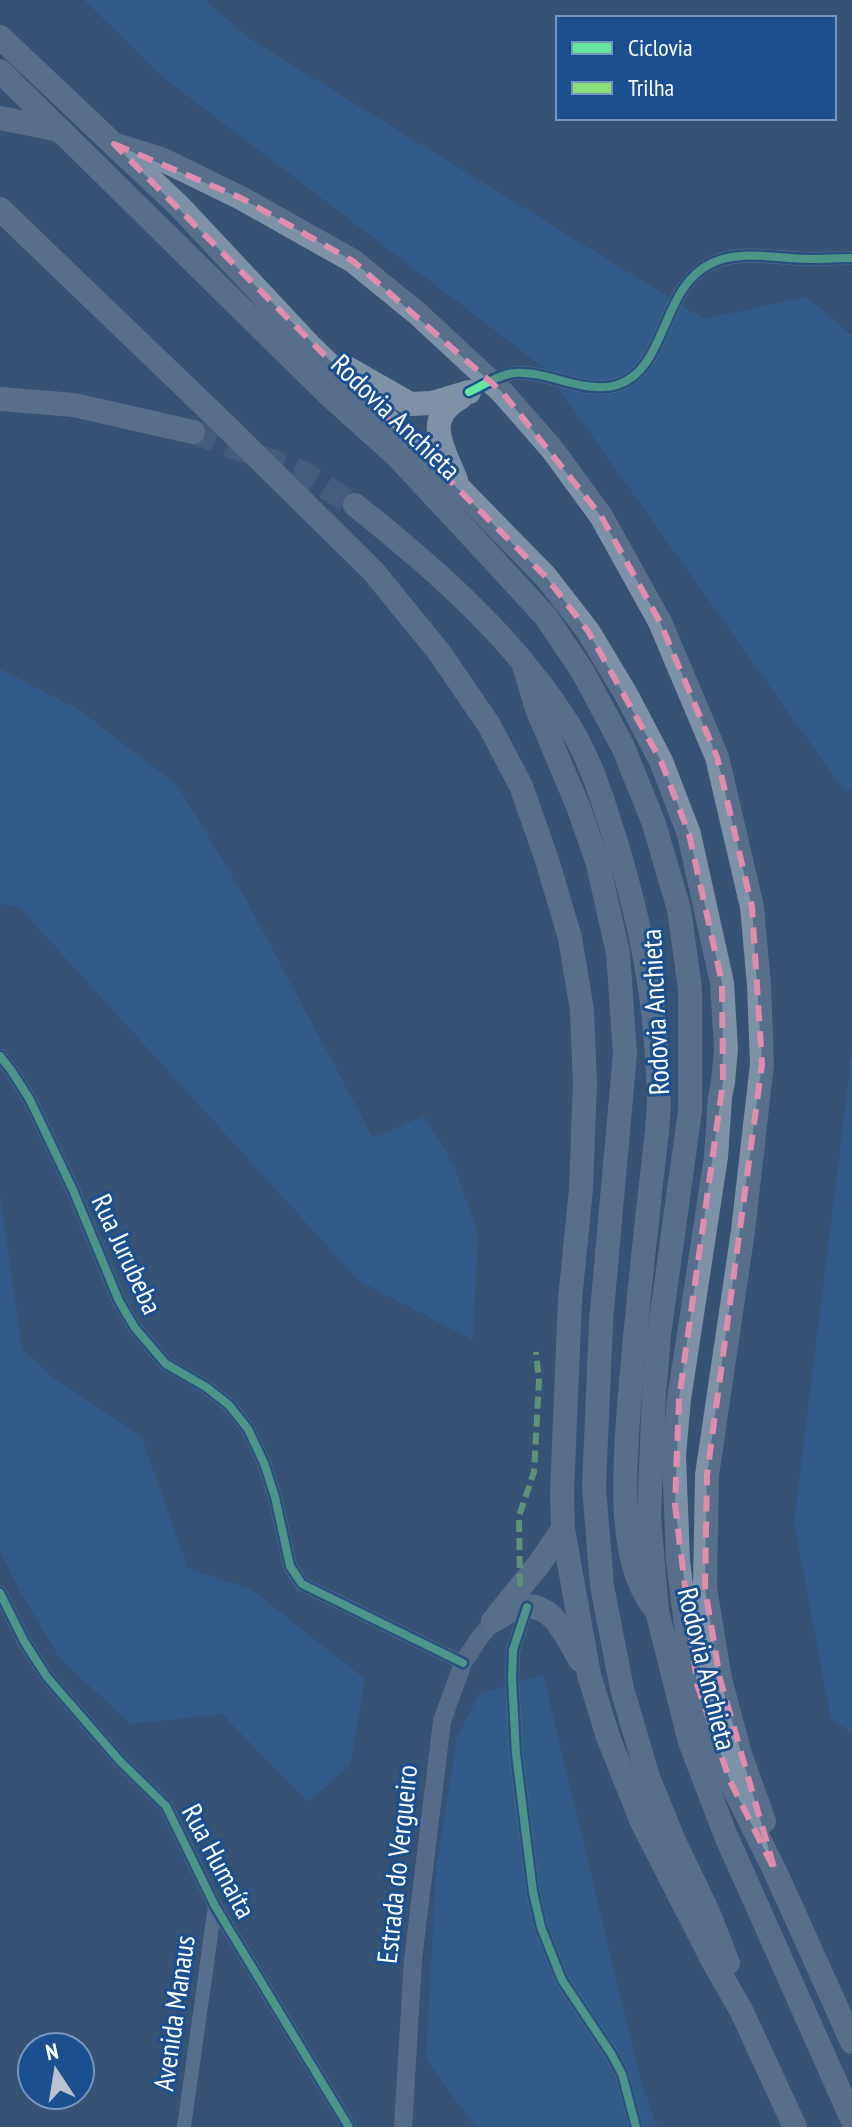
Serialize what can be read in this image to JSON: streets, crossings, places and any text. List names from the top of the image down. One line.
{"streets":{"highway":["Rodovia Anchieta"],"street":["Rua Jurubeba","Rua Humaíta","Estrada do Vergueiro","Avenida Manaus"]},"crossings":[["Rua Jurubeba","Estrada do Vergueiro"],["Rua Humaíta","Avenida Manaus"]],"legend":["Ciclovia","Trilha"],"north":"top"}
